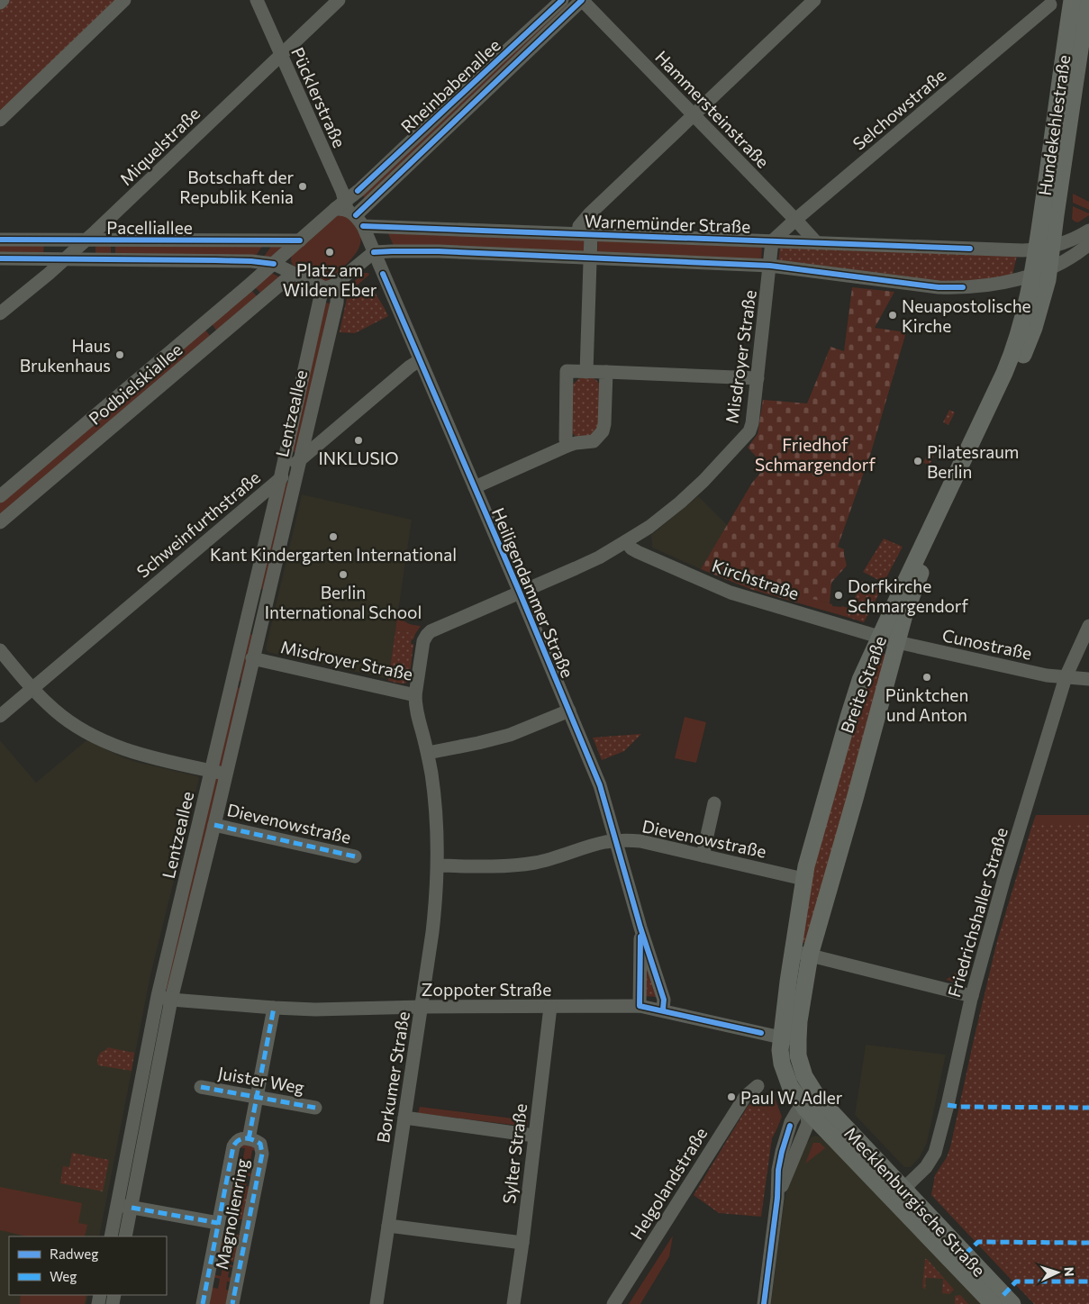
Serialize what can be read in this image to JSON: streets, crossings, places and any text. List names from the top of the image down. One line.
{"streets":{"main road":["Hundekehlestraße","Breite Straße","Mecklenburgische Straße"],"street":["Rheinbabenallee","Pücklerstraße","Hammersteinstraße","Selchowstraße","Miquelstraße","Warnemünder Straße","Pacelliallee","Misdroyer Straße","Podbielskiallee","Lentzeallee","Schweinfurthstraße","Kirchstraße","Heiligendammer Straße","Cunostraße","Dievenowstraße","Friedrichshaller Straße","Zoppoter Straße","Borkumer Straße","Juister Weg","Sylter Straße","Helgolandstraße","Magnolienring"]},"crossings":[["Rheinbabenallee","Pücklerstraße"],["Rheinbabenallee","Hammersteinstraße"],["Rheinbabenallee","Warnemünder Straße"],["Rheinbabenallee","Pacelliallee"],["Pücklerstraße","Miquelstraße"],["Pücklerstraße","Warnemünder Straße"],["Hammersteinstraße","Selchowstraße"],["Hammersteinstraße","Warnemünder Straße"],["Selchowstraße","Hundekehlestraße"],["Selchowstraße","Warnemünder Straße"],["Hundekehlestraße","Warnemünder Straße"],["Hundekehlestraße","Breite Straße"],["Miquelstraße","Pacelliallee"],["Warnemünder Straße","Misdroyer Straße"],["Warnemünder Straße","Breite Straße"],["Pacelliallee","Podbielskiallee"],["Misdroyer Straße","Lentzeallee"],["Misdroyer Straße","Kirchstraße"],["Misdroyer Straße","Heiligendammer Straße"],["Misdroyer Straße","Borkumer Straße"],["Lentzeallee","Schweinfurthstraße"],["Lentzeallee","Dievenowstraße"],["Lentzeallee","Zoppoter Straße"],["Lentzeallee","Magnolienring"],["Schweinfurthstraße","Heiligendammer Straße"],["Kirchstraße","Cunostraße"],["Kirchstraße","Breite Straße"],["Heiligendammer Straße","Dievenowstraße"],["Heiligendammer Straße","Zoppoter Straße"],["Cunostraße","Breite Straße"],["Cunostraße","Friedrichshaller Straße"],["Breite Straße","Dievenowstraße"],["Breite Straße","Zoppoter Straße"],["Breite Straße","Mecklenburgische Straße"],["Dievenowstraße","Borkumer Straße"],["Friedrichshaller Straße","Mecklenburgische Straße"],["Zoppoter Straße","Borkumer Straße"],["Zoppoter Straße","Sylter Straße"],["Zoppoter Straße","Magnolienring"],["Juister Weg","Magnolienring"]],"parks":["Friedhof Schmargendorf"],"places":["Botschaft der Republik Kenia","Platz am Wilden Eber","Neuapostolische Kirche","Haus Brukenhaus","INKLUSIO","Pilatesraum Berlin","Kant Kindergarten International","Berlin International School","Dorfkirche Schmargendorf","Pünktchen und Anton","Paul W. Adler"],"legend":["Radweg","Weg"],"north":"right"}
